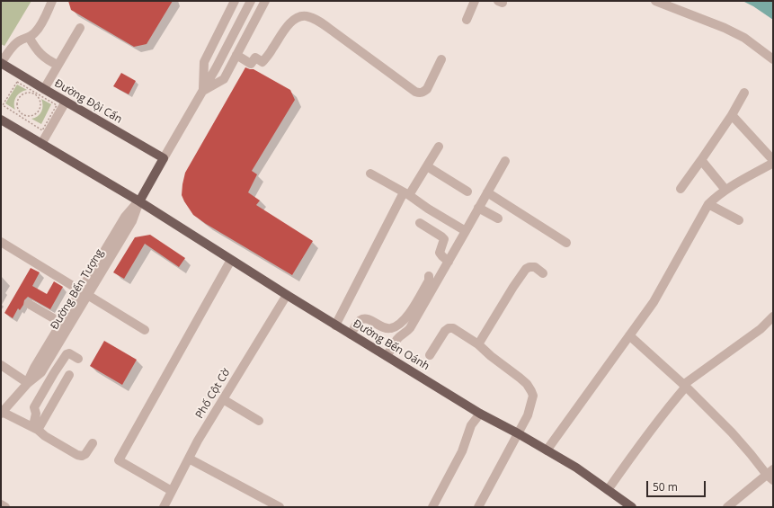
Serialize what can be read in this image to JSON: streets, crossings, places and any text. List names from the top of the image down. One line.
{"streets":{"main road":["Đường Đội Cấn","Đường Bến Tượng","Đường Bến Oánh"],"street":["Phố Cột Cờ"]},"crossings":[["Đường Đội Cấn","Đường Bến Tượng"],["Đường Bến Tượng","Đường Bến Oánh"],["Đường Bến Oánh","Phố Cột Cờ"]],"scale_bar":"50 m"}
